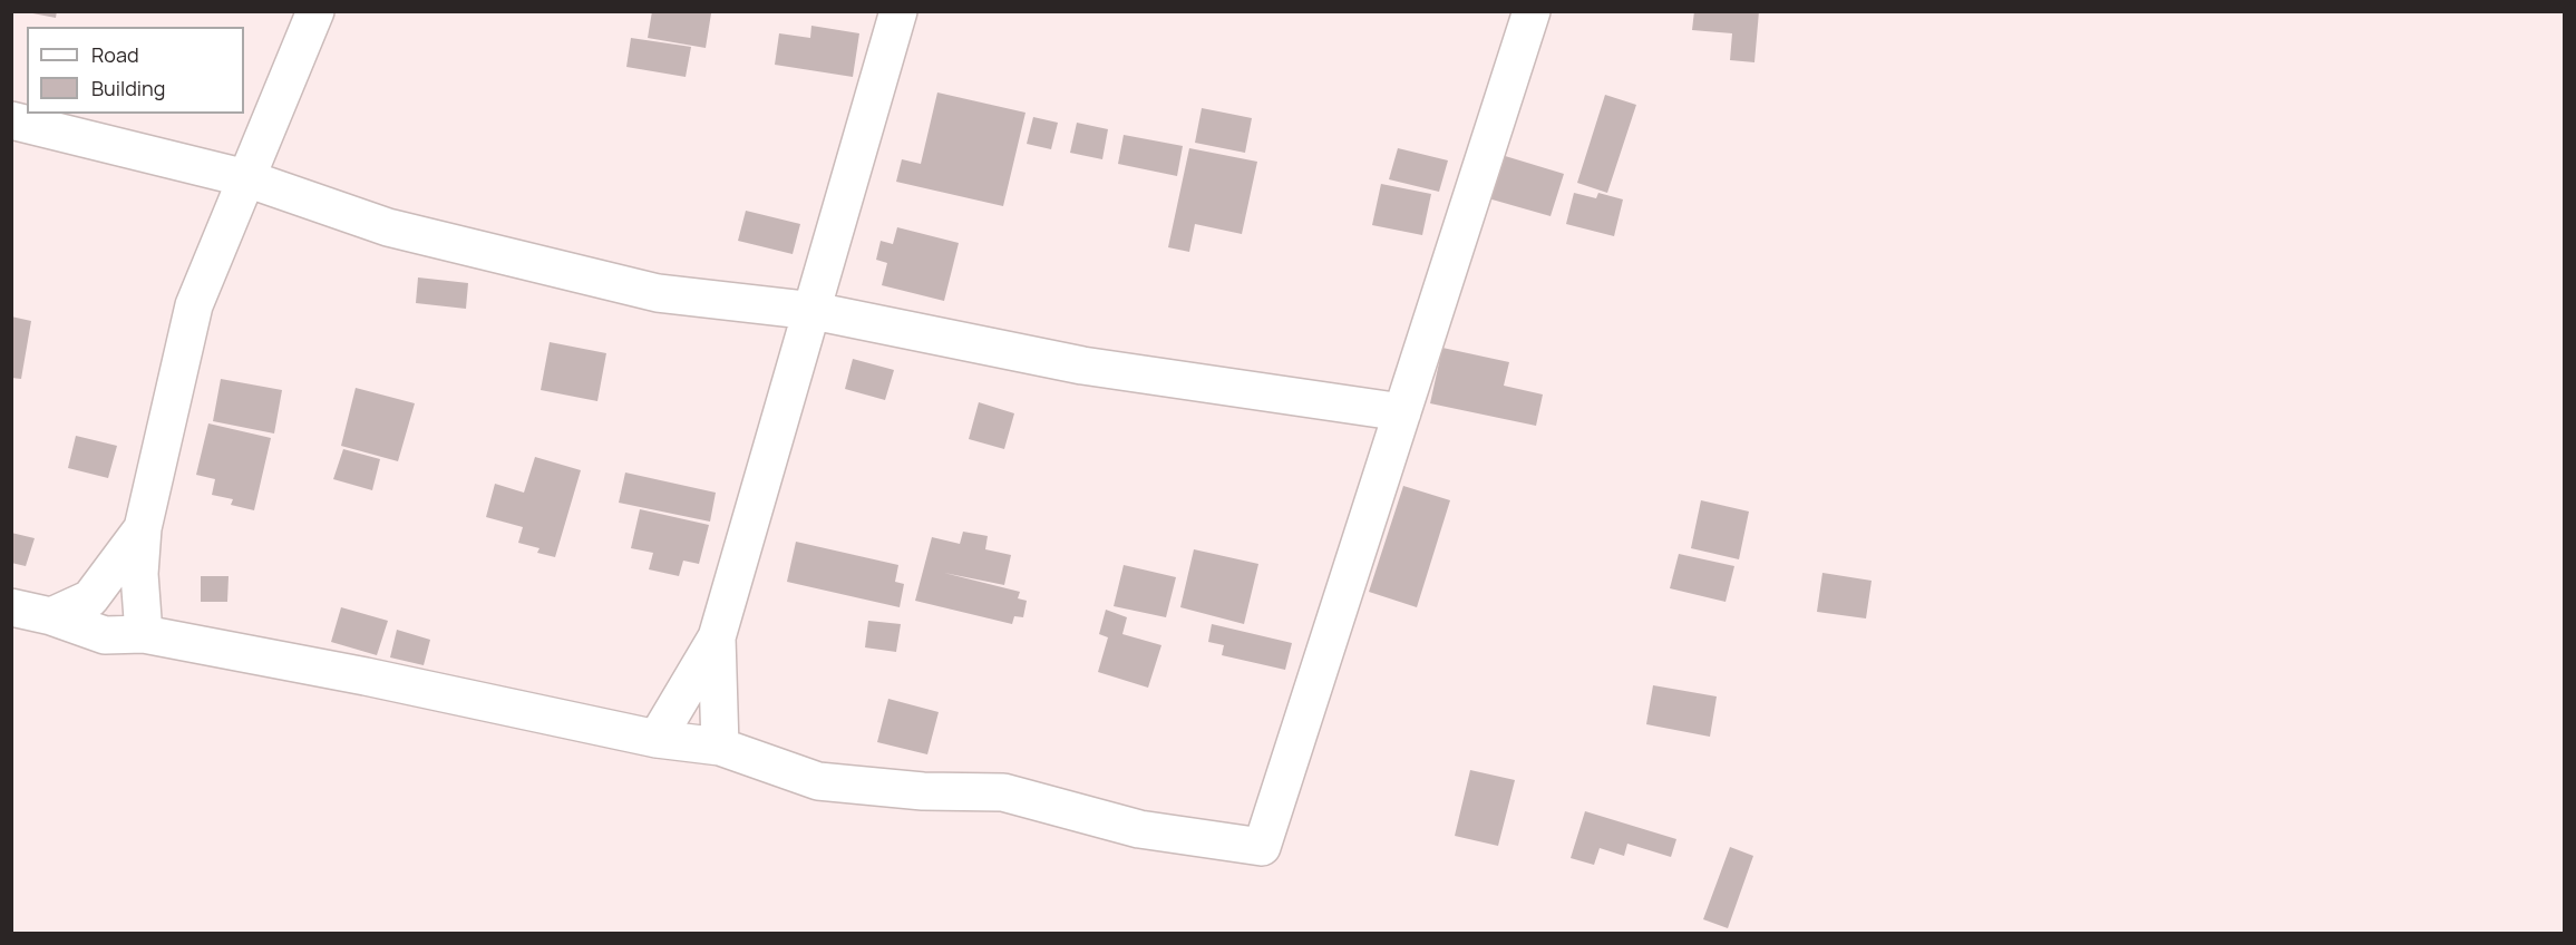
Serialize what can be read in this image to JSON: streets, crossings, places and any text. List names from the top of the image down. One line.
{"legend":["Road","Building"]}
